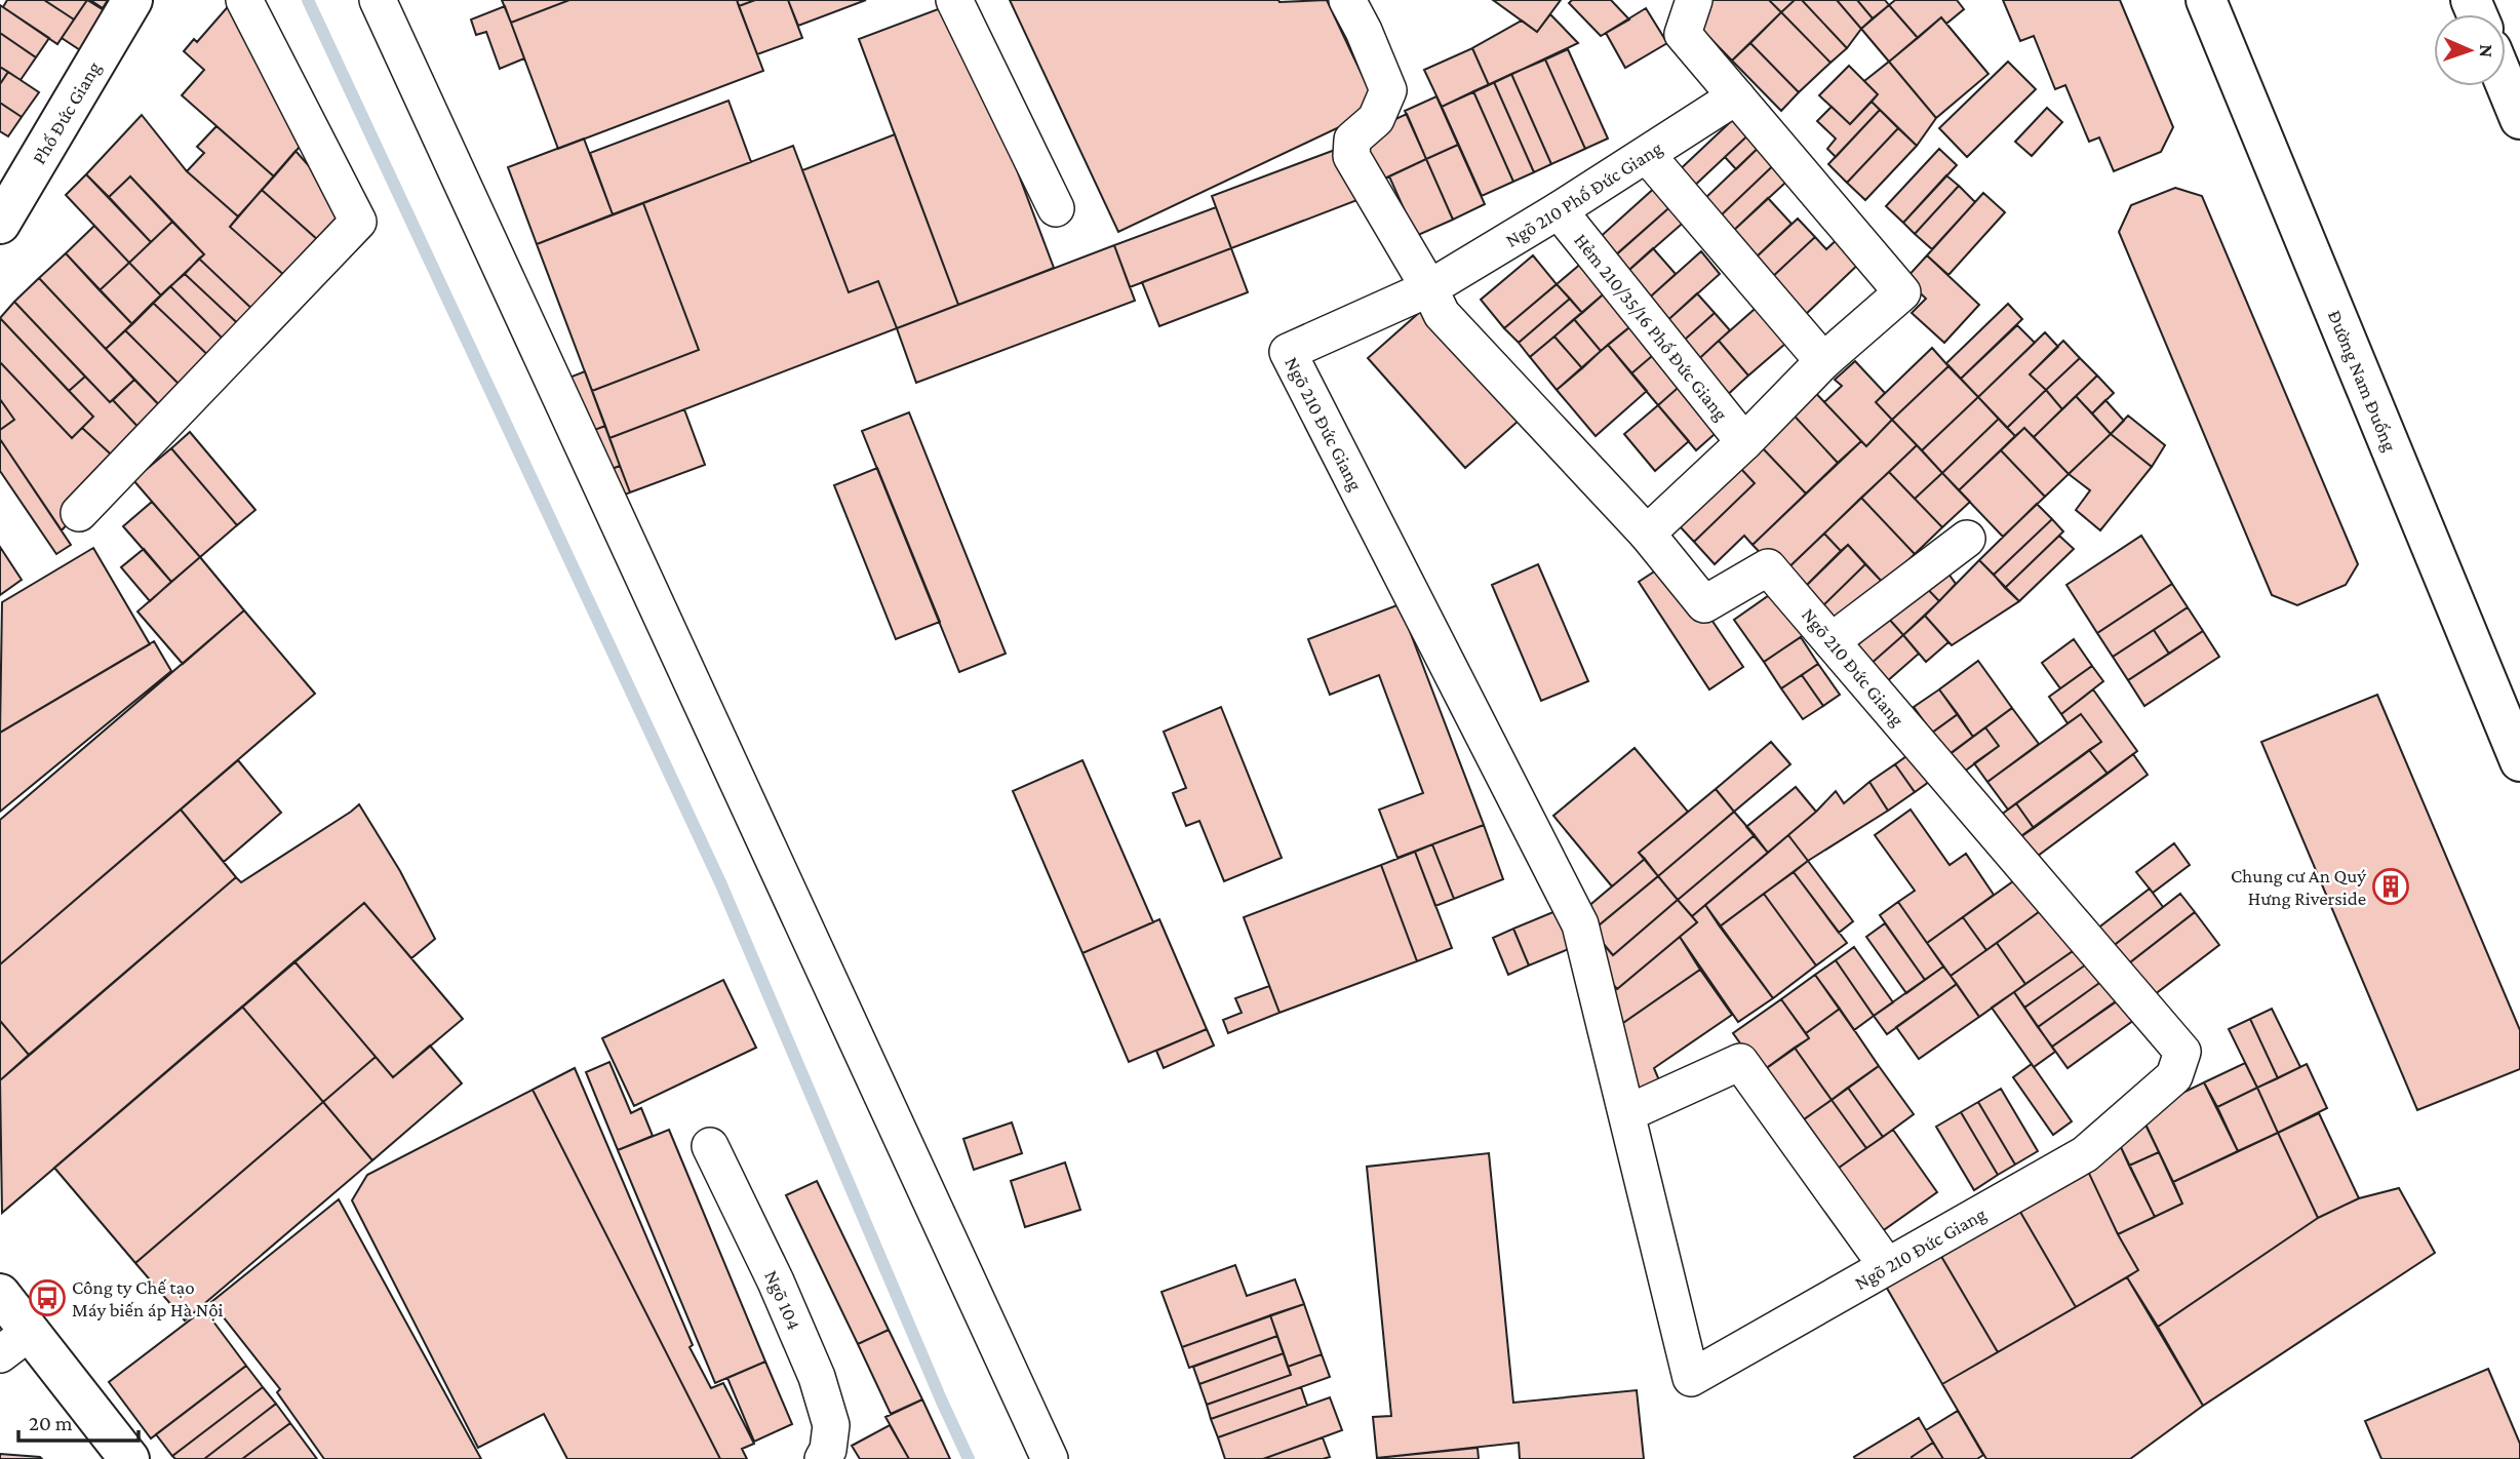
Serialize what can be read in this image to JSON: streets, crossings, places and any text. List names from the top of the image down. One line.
{"streets":{"street":["Phố Đức Giang","Ngõ 210 Phố Đức Giang","Hẻm 210/35/16 Phố Đức Giang","Đường Nam Đuống","Ngõ 210 Đức Giang","Ngõ 104"]},"crossings":[["Ngõ 210 Phố Đức Giang","Hẻm 210/35/16 Phố Đức Giang"],["Ngõ 210 Phố Đức Giang","Ngõ 210 Đức Giang"]],"places":{"building":["Chung cư An Quý Hưng Riverside"],"bus stop":["Công ty Chế tạo Máy biến áp Hà Nội"]},"scale_bar":"20 m","north":"right"}
